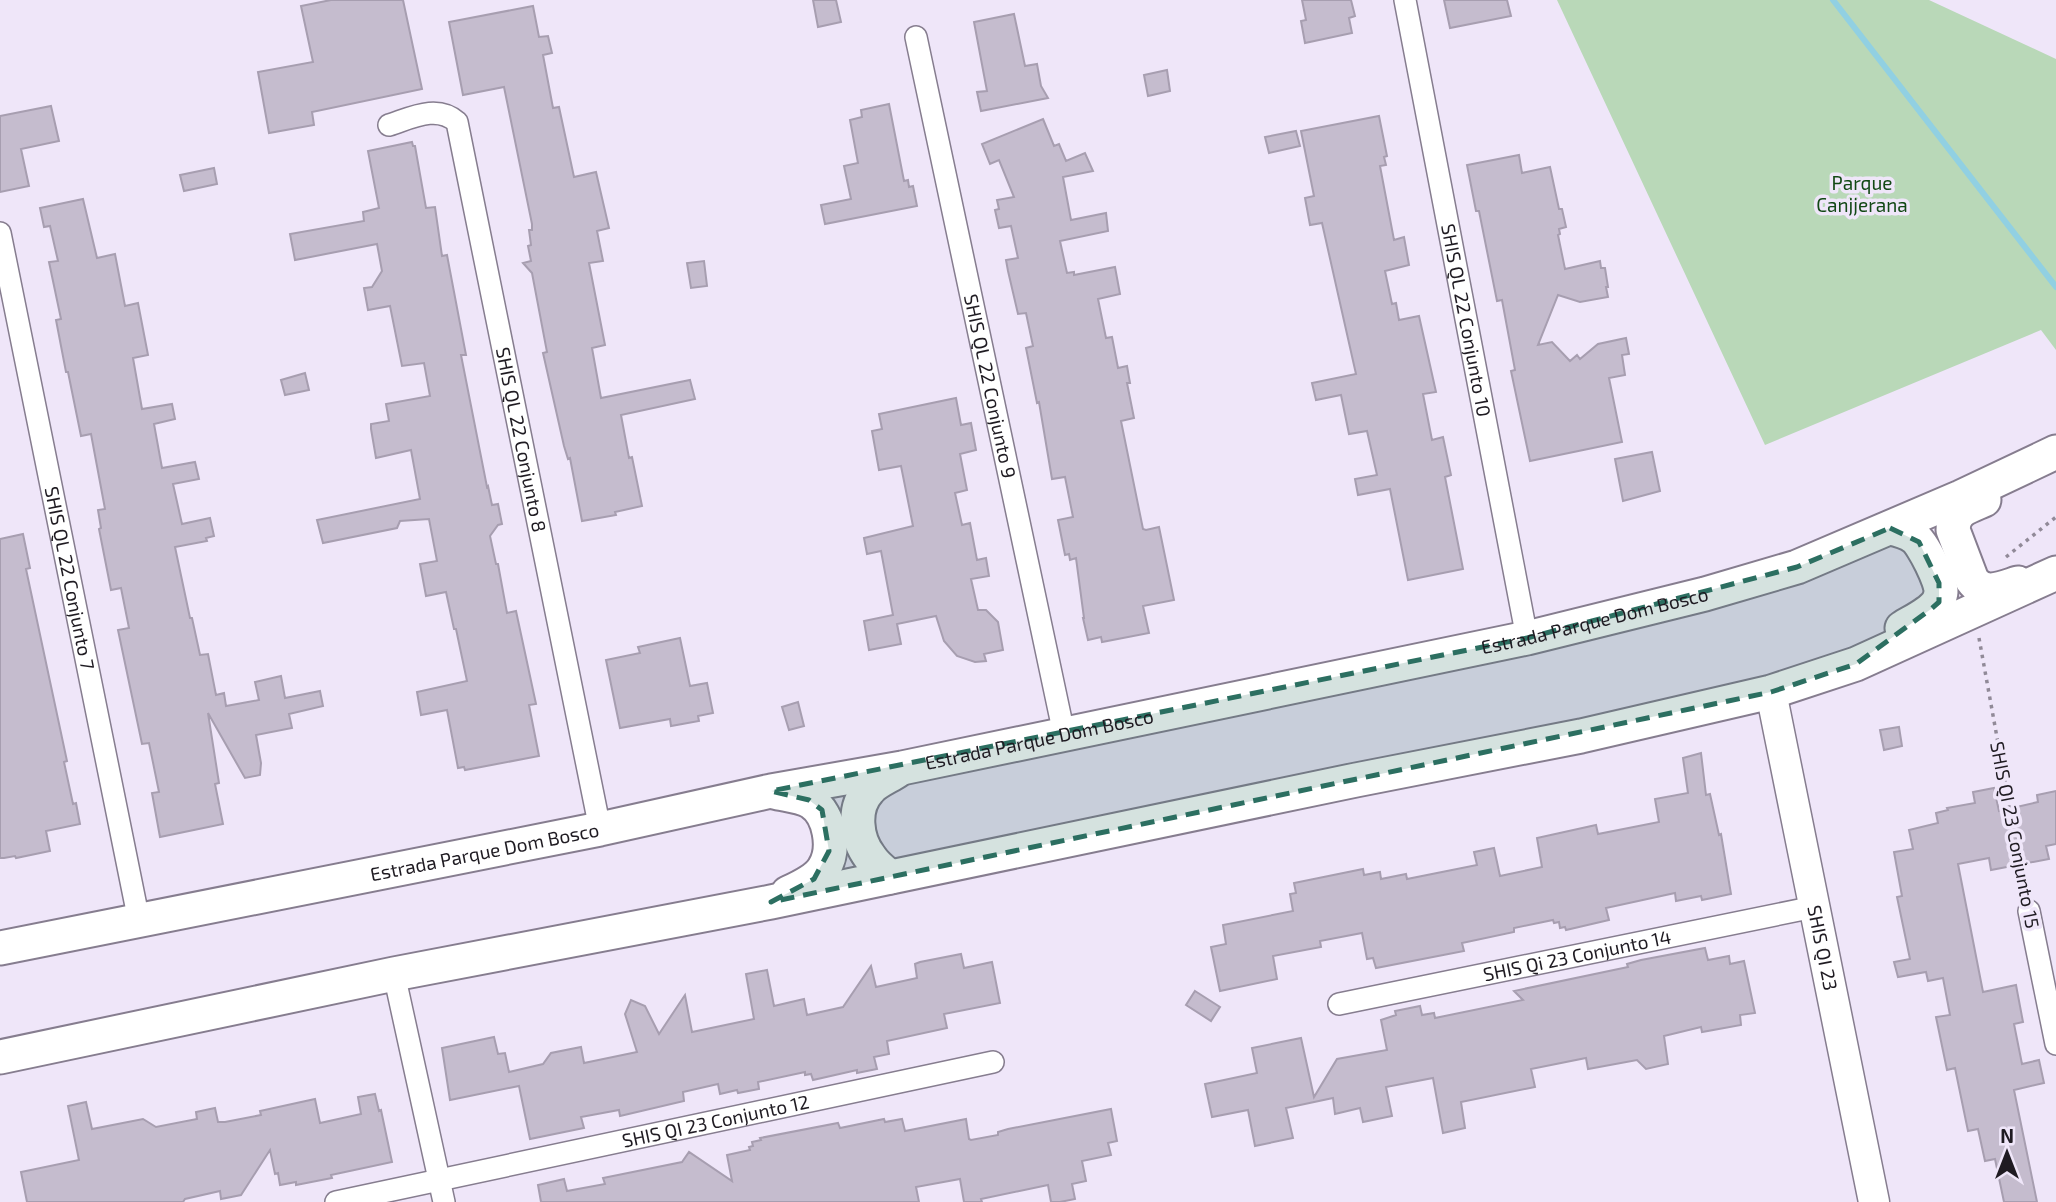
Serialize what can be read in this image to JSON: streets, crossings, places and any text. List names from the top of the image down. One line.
{"streets":{"main road":["Estrada Parque Dom Bosco"],"street":["SHIS QL 22 Conjunto 10","SHIS QL 22 Conjunto 9","SHIS QL 22 Conjunto 8","SHIS QL 22 Conjunto 7","SHIS QI 23 Conjunto 15","SHIS QI 23","SHIS Qi 23 Conjunto 14","SHIS QI 23 Conjunto 12"]},"crossings":[["SHIS QL 22 Conjunto 10","Estrada Parque Dom Bosco"],["SHIS QL 22 Conjunto 9","Estrada Parque Dom Bosco"],["SHIS QL 22 Conjunto 8","Estrada Parque Dom Bosco"],["SHIS QL 22 Conjunto 7","Estrada Parque Dom Bosco"],["SHIS QI 23","SHIS Qi 23 Conjunto 14"]],"parks":["Parque Canjjerana"],"north":"top"}
